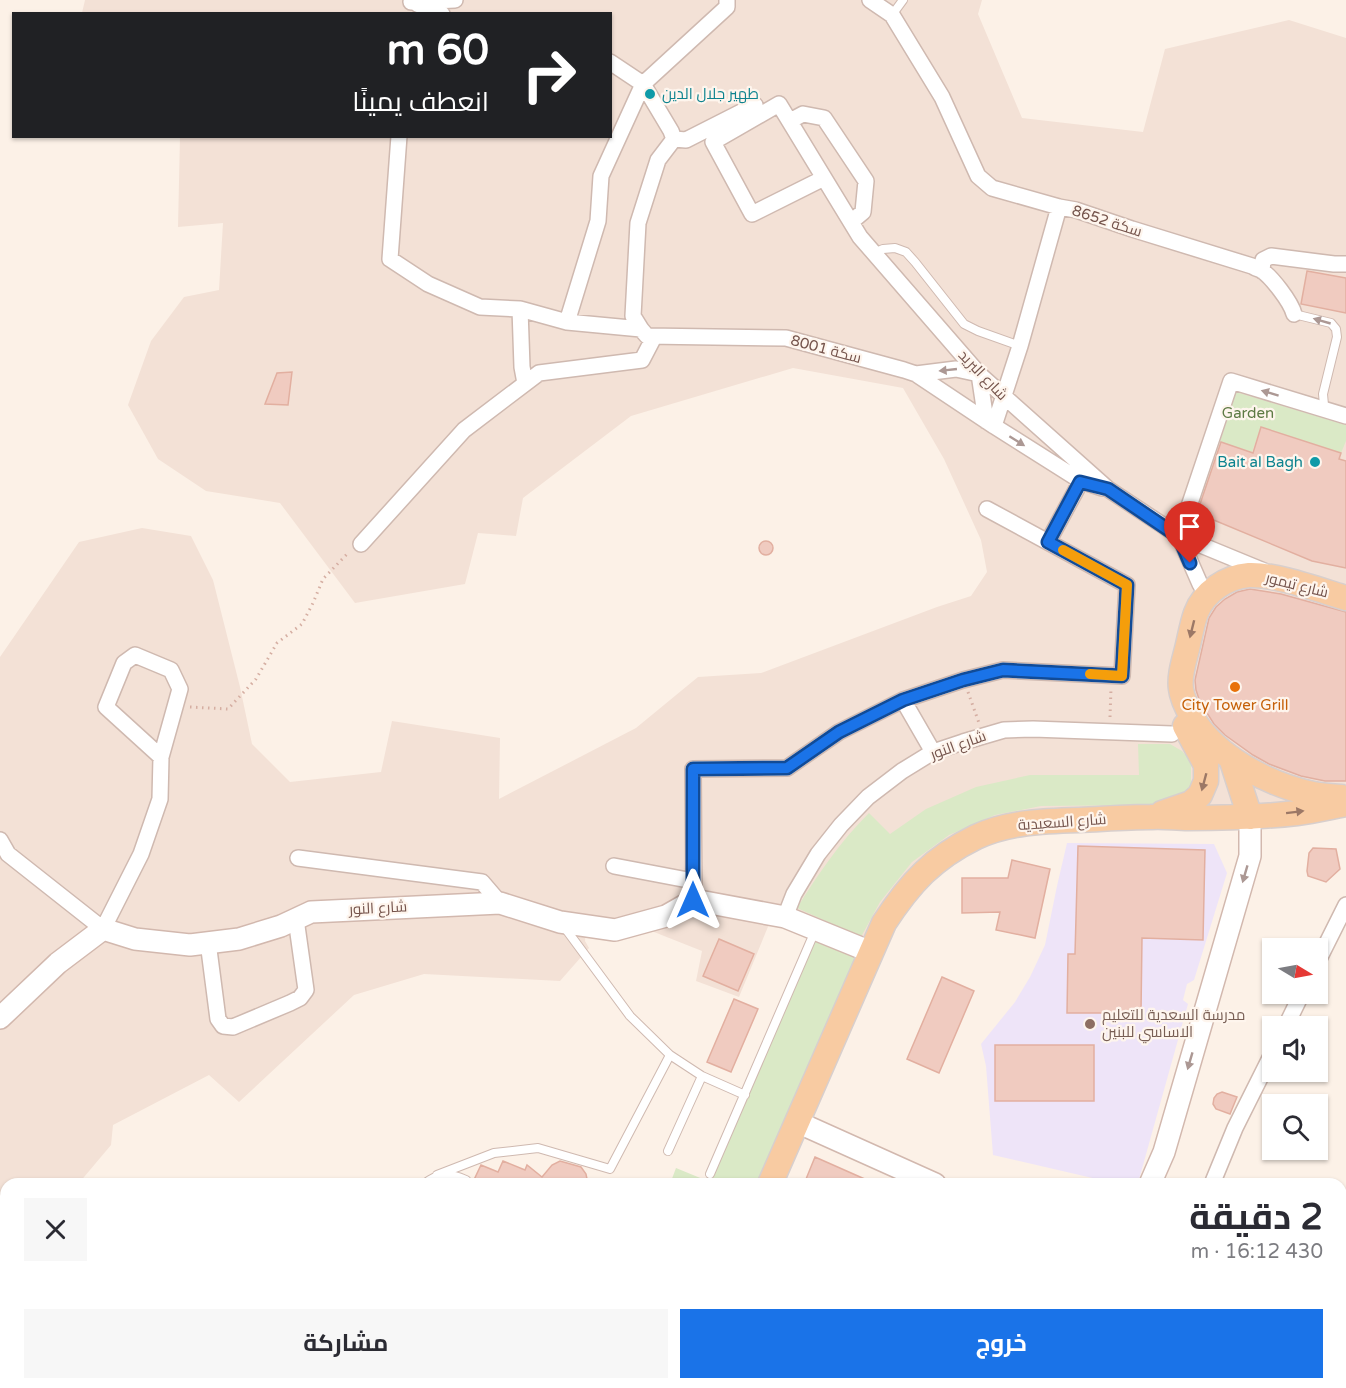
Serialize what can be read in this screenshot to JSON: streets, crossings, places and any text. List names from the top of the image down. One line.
{"streets":{"main road":["شارع تيمور","شارع السعيدية"],"street":["سكة 8652","سكة 8001","شارع البريد","شارع النور"]},"crossings":[["سكة 8001","شارع البريد"],["شارع البريد","شارع تيمور"]],"parks":["Garden"],"places":["طهير جلال الدين","Bait al Bagh","City Tower Grill","مدرسة السعدية للتعليم الاساسي للبنين"],"north":"right","page":{"turn":["60 m","انعطف يمينًا"],"heading":["2 دقيقة","430 m · 16:12"],"buttons":["خروج","مشاركة"]}}
